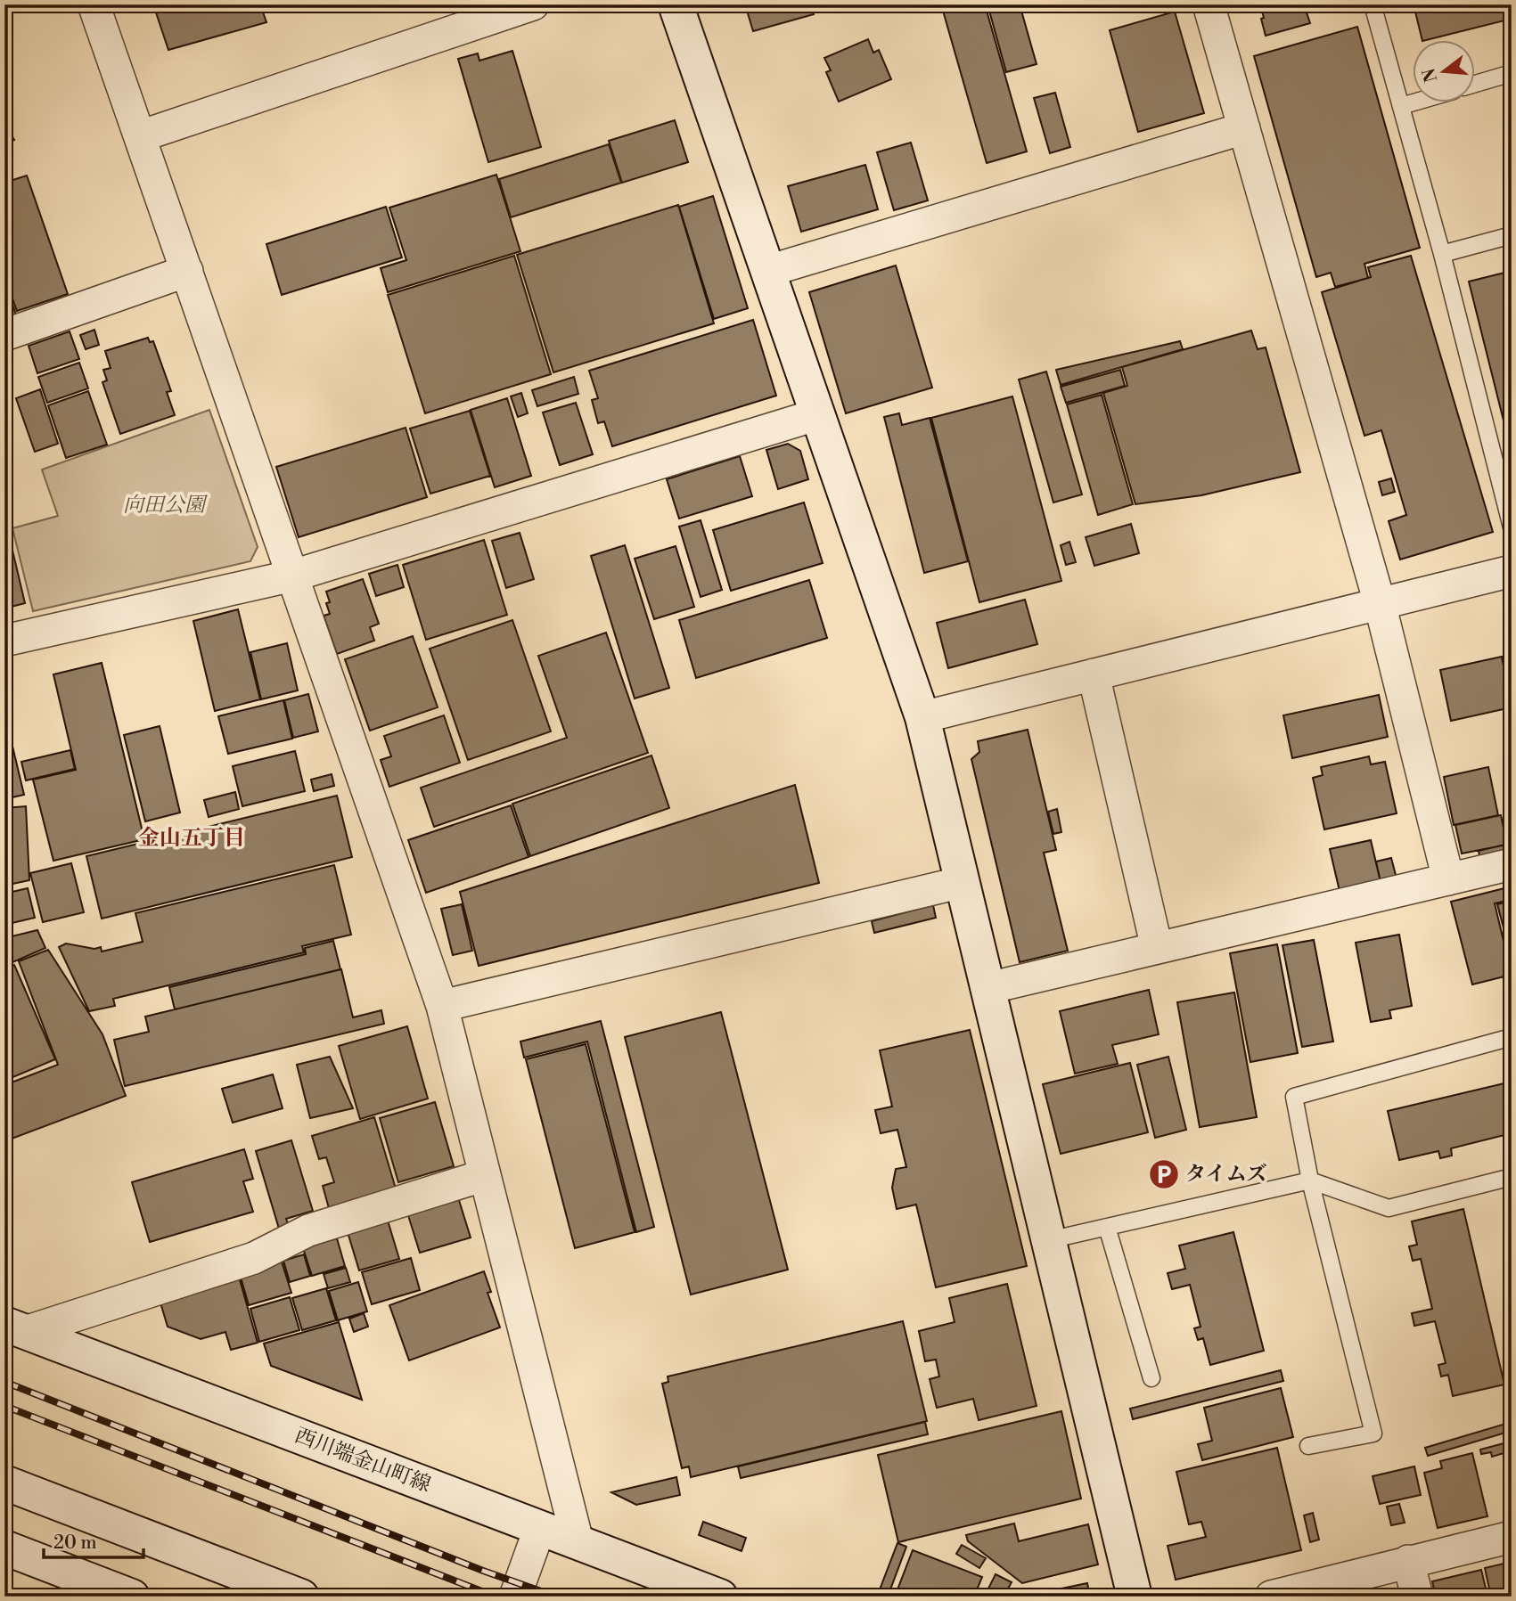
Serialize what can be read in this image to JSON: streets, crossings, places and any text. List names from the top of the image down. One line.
{"streets":{"street":["西川端金山町線"]},"districts":["金山五丁目"],"parks":["向田公園"],"places":{"parking":["タイムズ"]},"scale_bar":"20 m","north":"left"}
